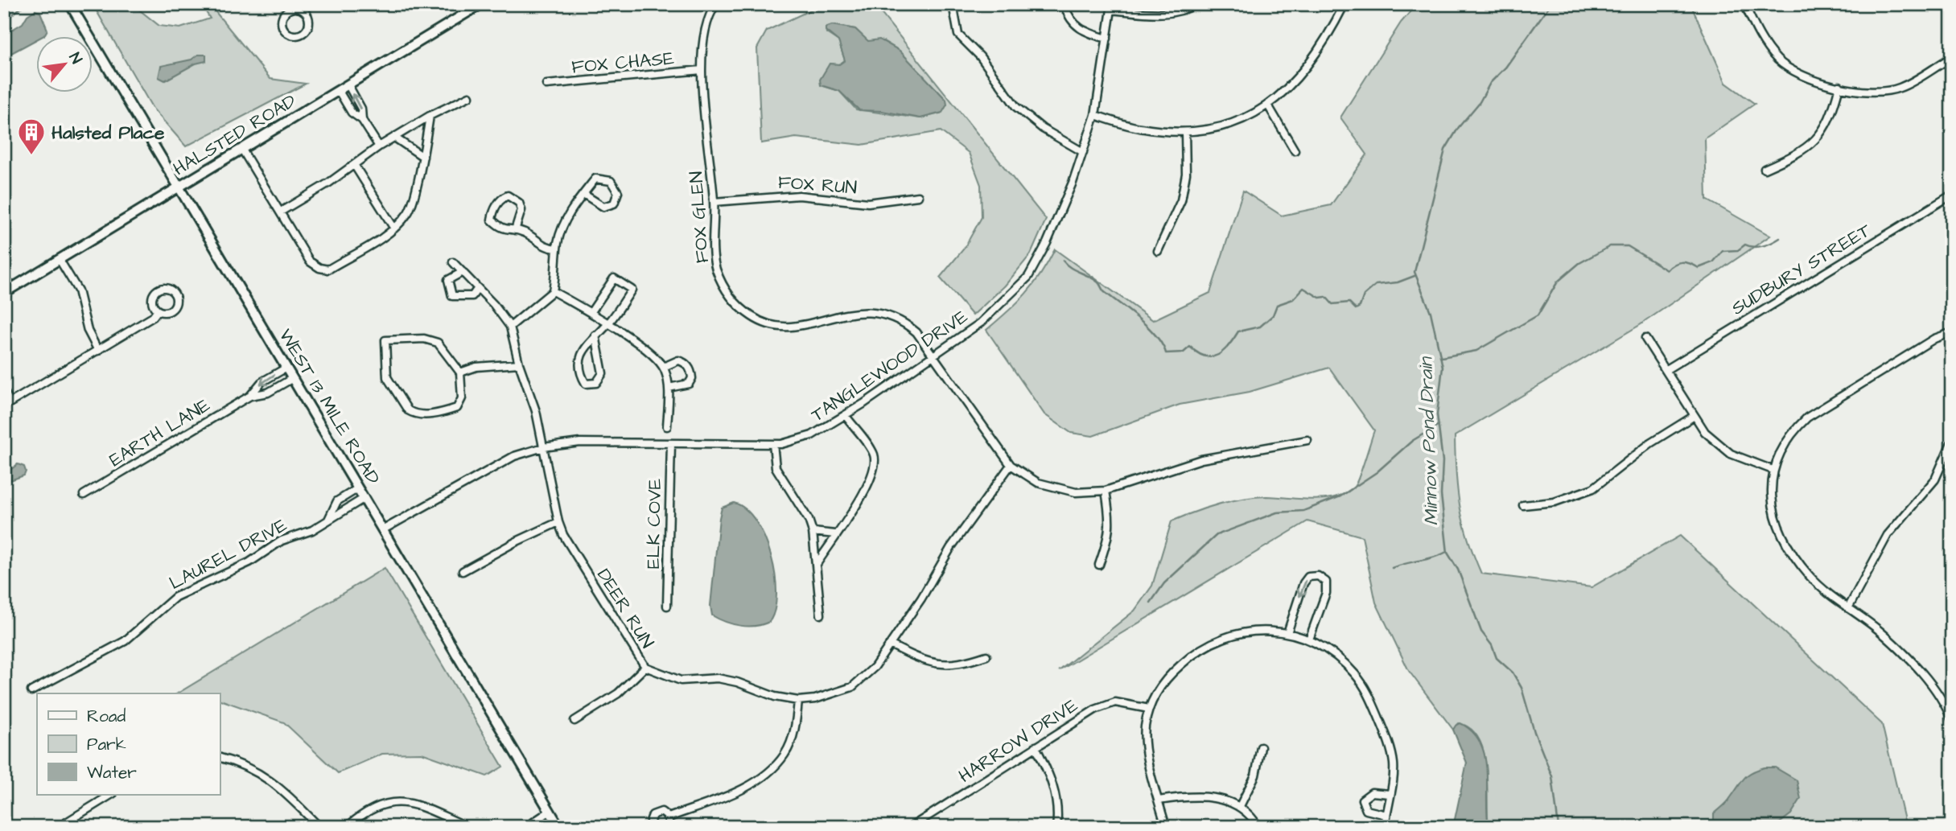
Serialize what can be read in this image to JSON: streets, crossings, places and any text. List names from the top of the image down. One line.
{"streets":{"street":["FOX CHASE","HALSTED ROAD","FOX RUN","FOX GLEN","SUDBURY STREET","TANGLEWOOD DRIVE","WEST 13 MILE ROAD","EARTH LANE","ELK COVE","LAUREL DRIVE","DEER RUN","HARROW DRIVE"]},"crossings":[["FOX CHASE","FOX GLEN"],["HALSTED ROAD","WEST 13 MILE ROAD"],["FOX RUN","FOX GLEN"],["FOX GLEN","TANGLEWOOD DRIVE"],["FOX GLEN","DEER RUN"],["TANGLEWOOD DRIVE","WEST 13 MILE ROAD"],["TANGLEWOOD DRIVE","ELK COVE"],["TANGLEWOOD DRIVE","DEER RUN"],["WEST 13 MILE ROAD","EARTH LANE"],["WEST 13 MILE ROAD","LAUREL DRIVE"]],"water":["Minnow Pond Drain"],"places":{"building":["Halsted Place"]},"legend":["Road","Park","Water"],"north":"top right"}
